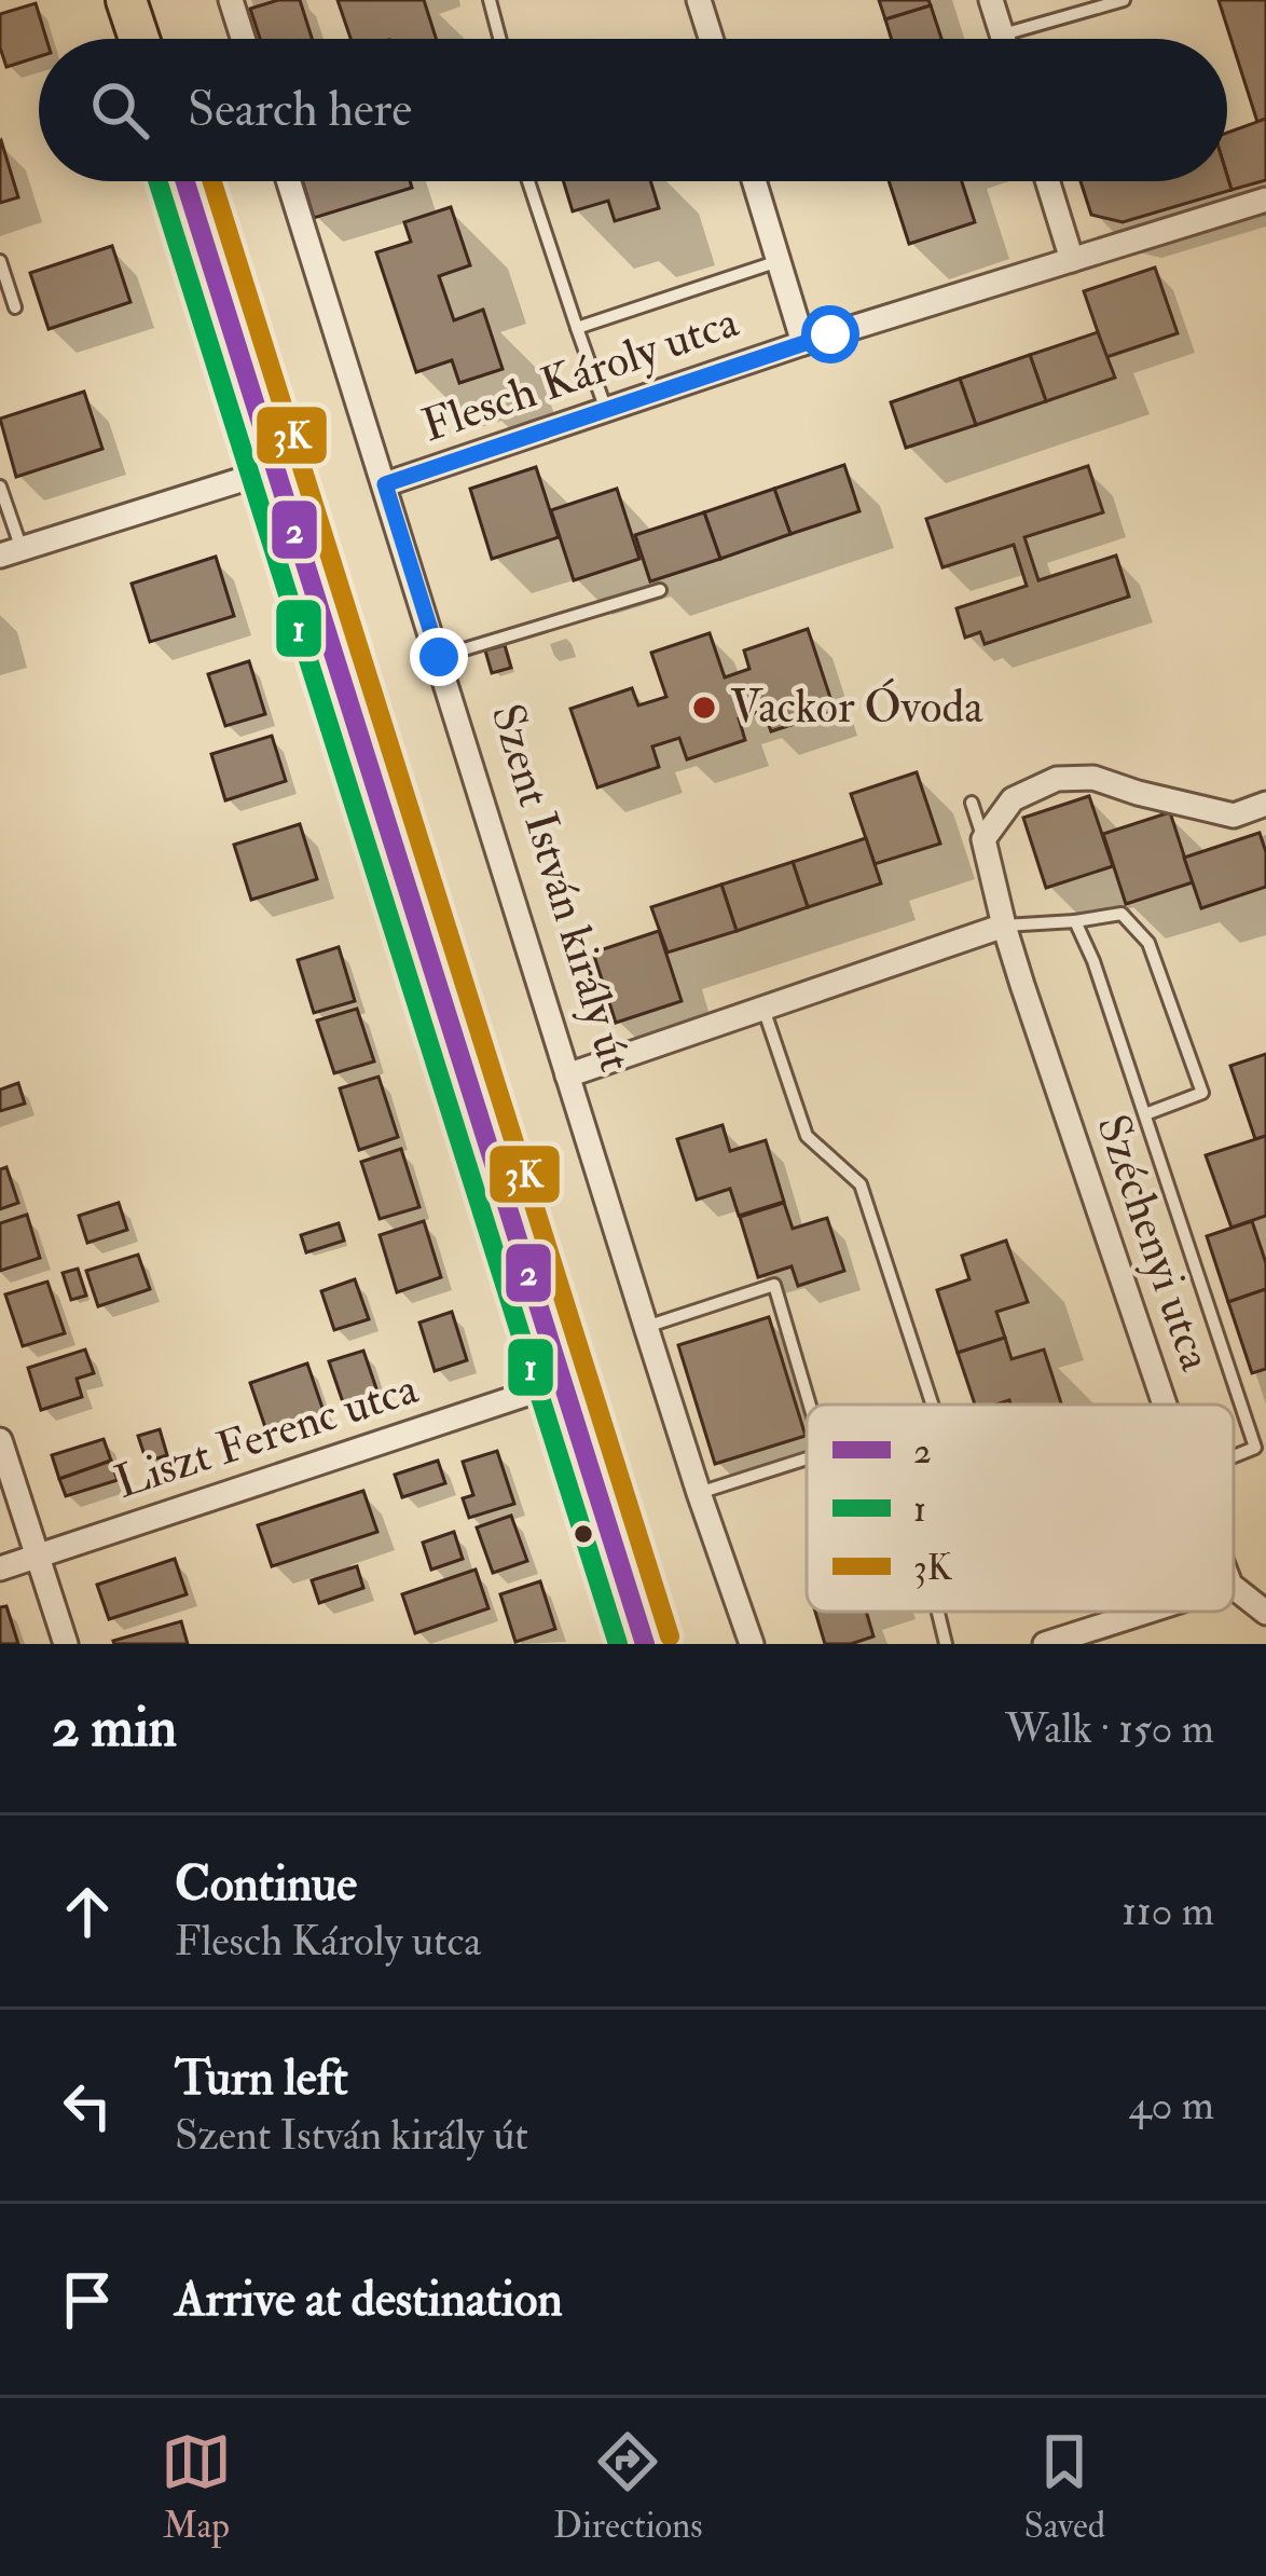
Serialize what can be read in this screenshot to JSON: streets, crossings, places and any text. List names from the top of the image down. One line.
{"streets":{"street":["Flesch Károly utca","Szent István király út","Széchenyi utca","Liszt Ferenc utca"]},"crossings":[["Flesch Károly utca","Szent István király út"]],"places":["Vackor Óvoda"],"lines":["transit line 2","transit line 1","transit line 3K"],"legend":["2","1","3K"],"page":{"search":"Search here","heading":["2 min","Walk · 150 m"],"list":[["Continue","Flesch Károly utca","110 m"],["Turn left","Szent István király út","40 m"],"Arrive at destination"],"nav":["Map","Directions","Saved"]}}
